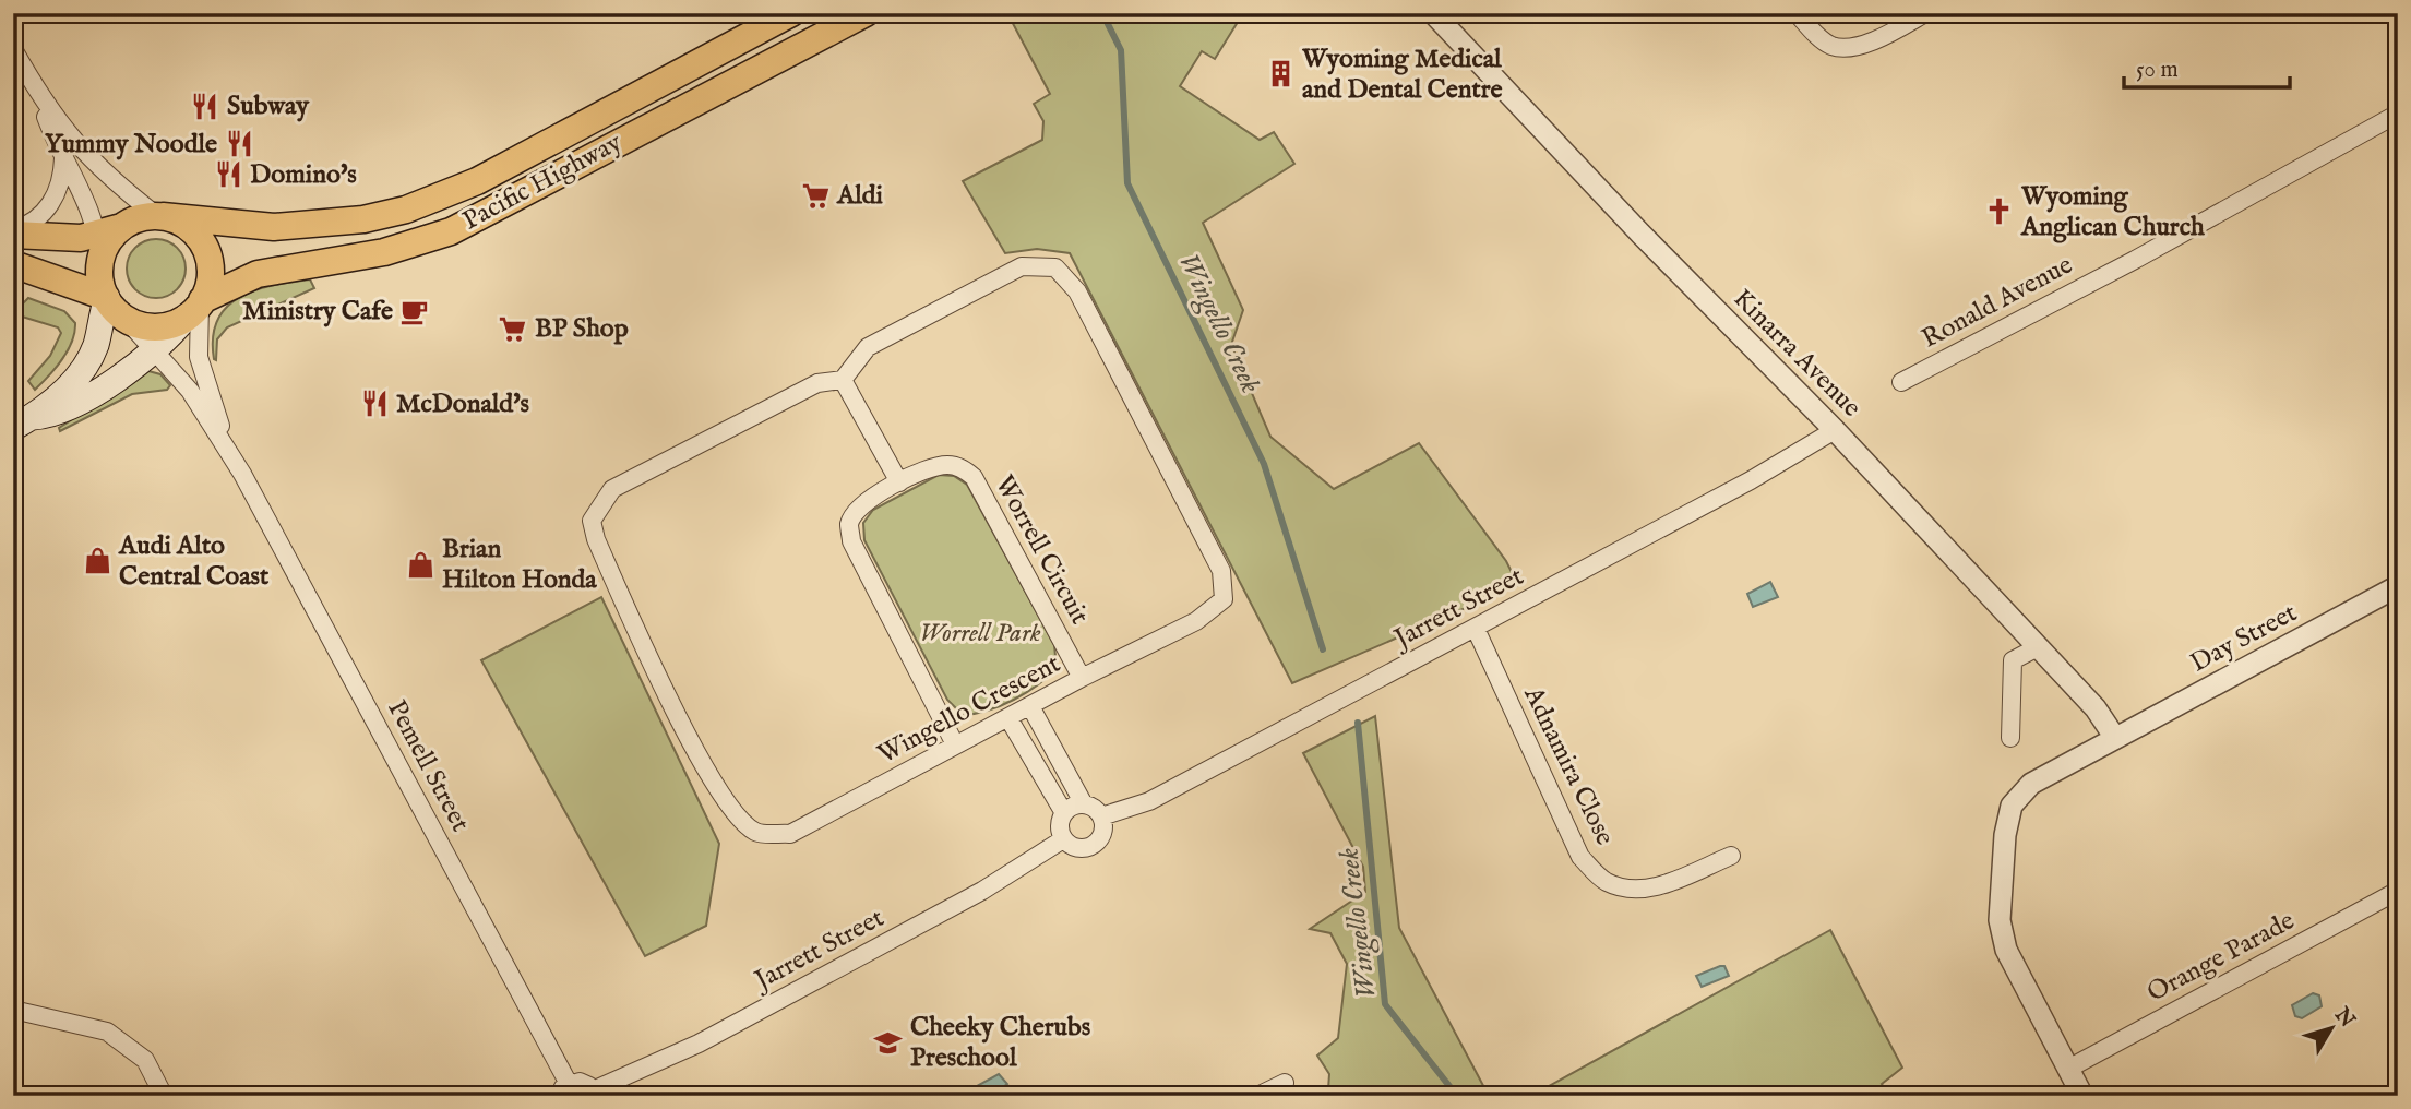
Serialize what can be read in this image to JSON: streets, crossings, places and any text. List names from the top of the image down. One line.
{"streets":{"main road":["Pacific Highway"],"street":["Ronald Avenue","Kinarra Avenue","Worrell Circuit","Jarrett Street","Day Street","Wingello Crescent","Pemell Street","Adnamira Close","Orange Parade"]},"crossings":[["Pacific Highway","Pemell Street"],["Kinarra Avenue","Jarrett Street"],["Kinarra Avenue","Day Street"],["Worrell Circuit","Wingello Crescent"],["Jarrett Street","Adnamira Close"],["Day Street","Orange Parade"]],"water":["Wingello Creek"],"parks":["Worrell Park"],"places":{"building":["Wyoming Medical and Dental Centre"],"restaurant":["Subway","Yummy Noodle","Domino's","McDonald's"],"supermarket":["Aldi","BP Shop"],"church":["Wyoming Anglican Church"],"cafe":["Ministry Cafe"],"shop":["Audi Alto Central Coast","Brian Hilton Honda"],"school or university":["Cheeky Cherubs Preschool"]},"scale_bar":"50 m","north":"top right"}
